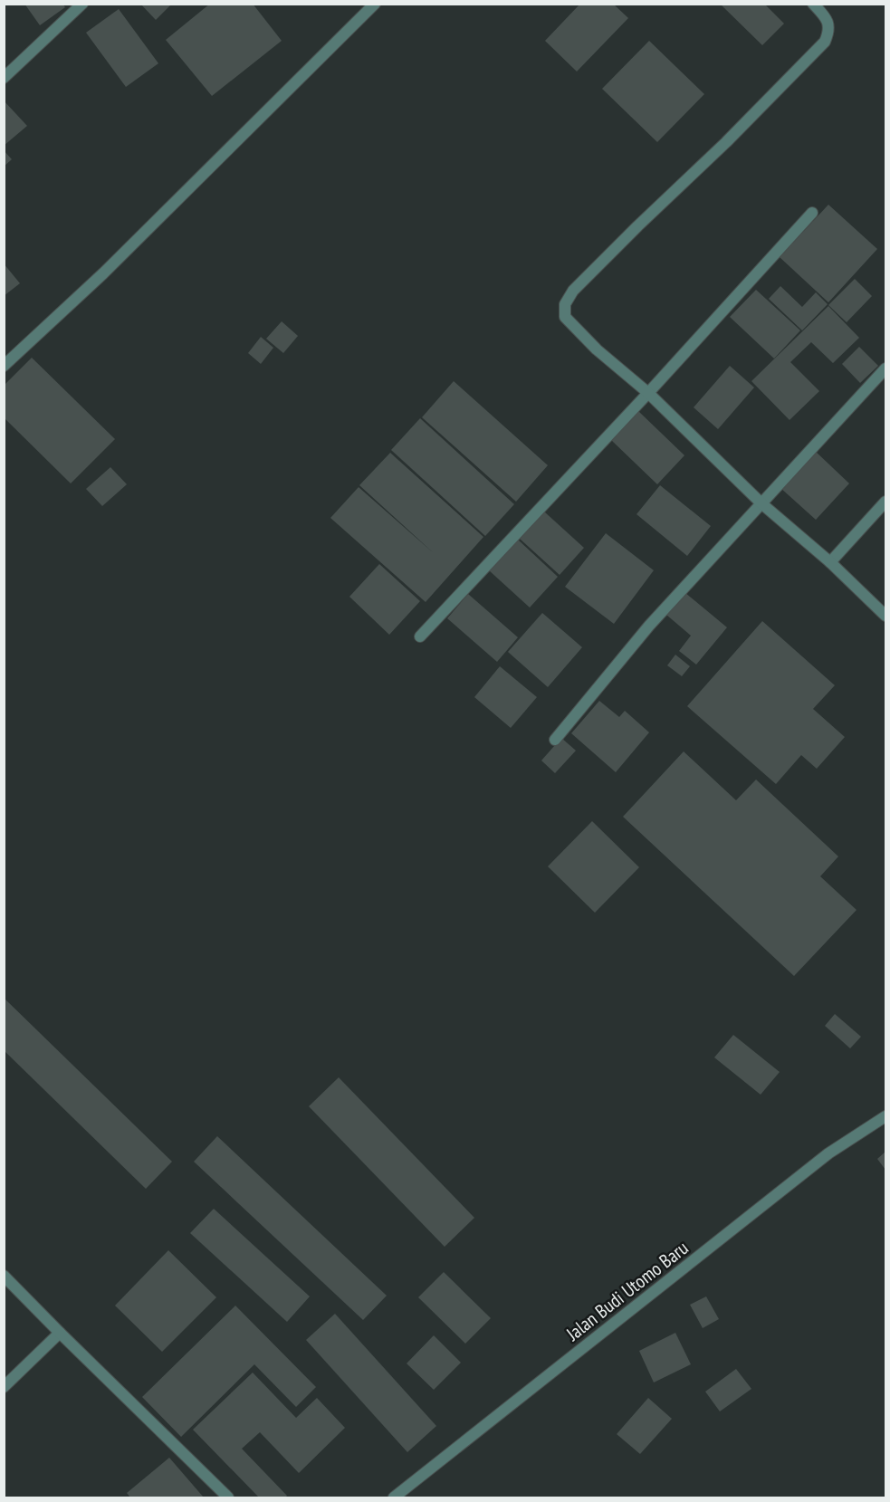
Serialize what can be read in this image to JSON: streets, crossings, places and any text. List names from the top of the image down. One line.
{"streets":{"street":["Jalan Budi Utomo Baru"]}}
